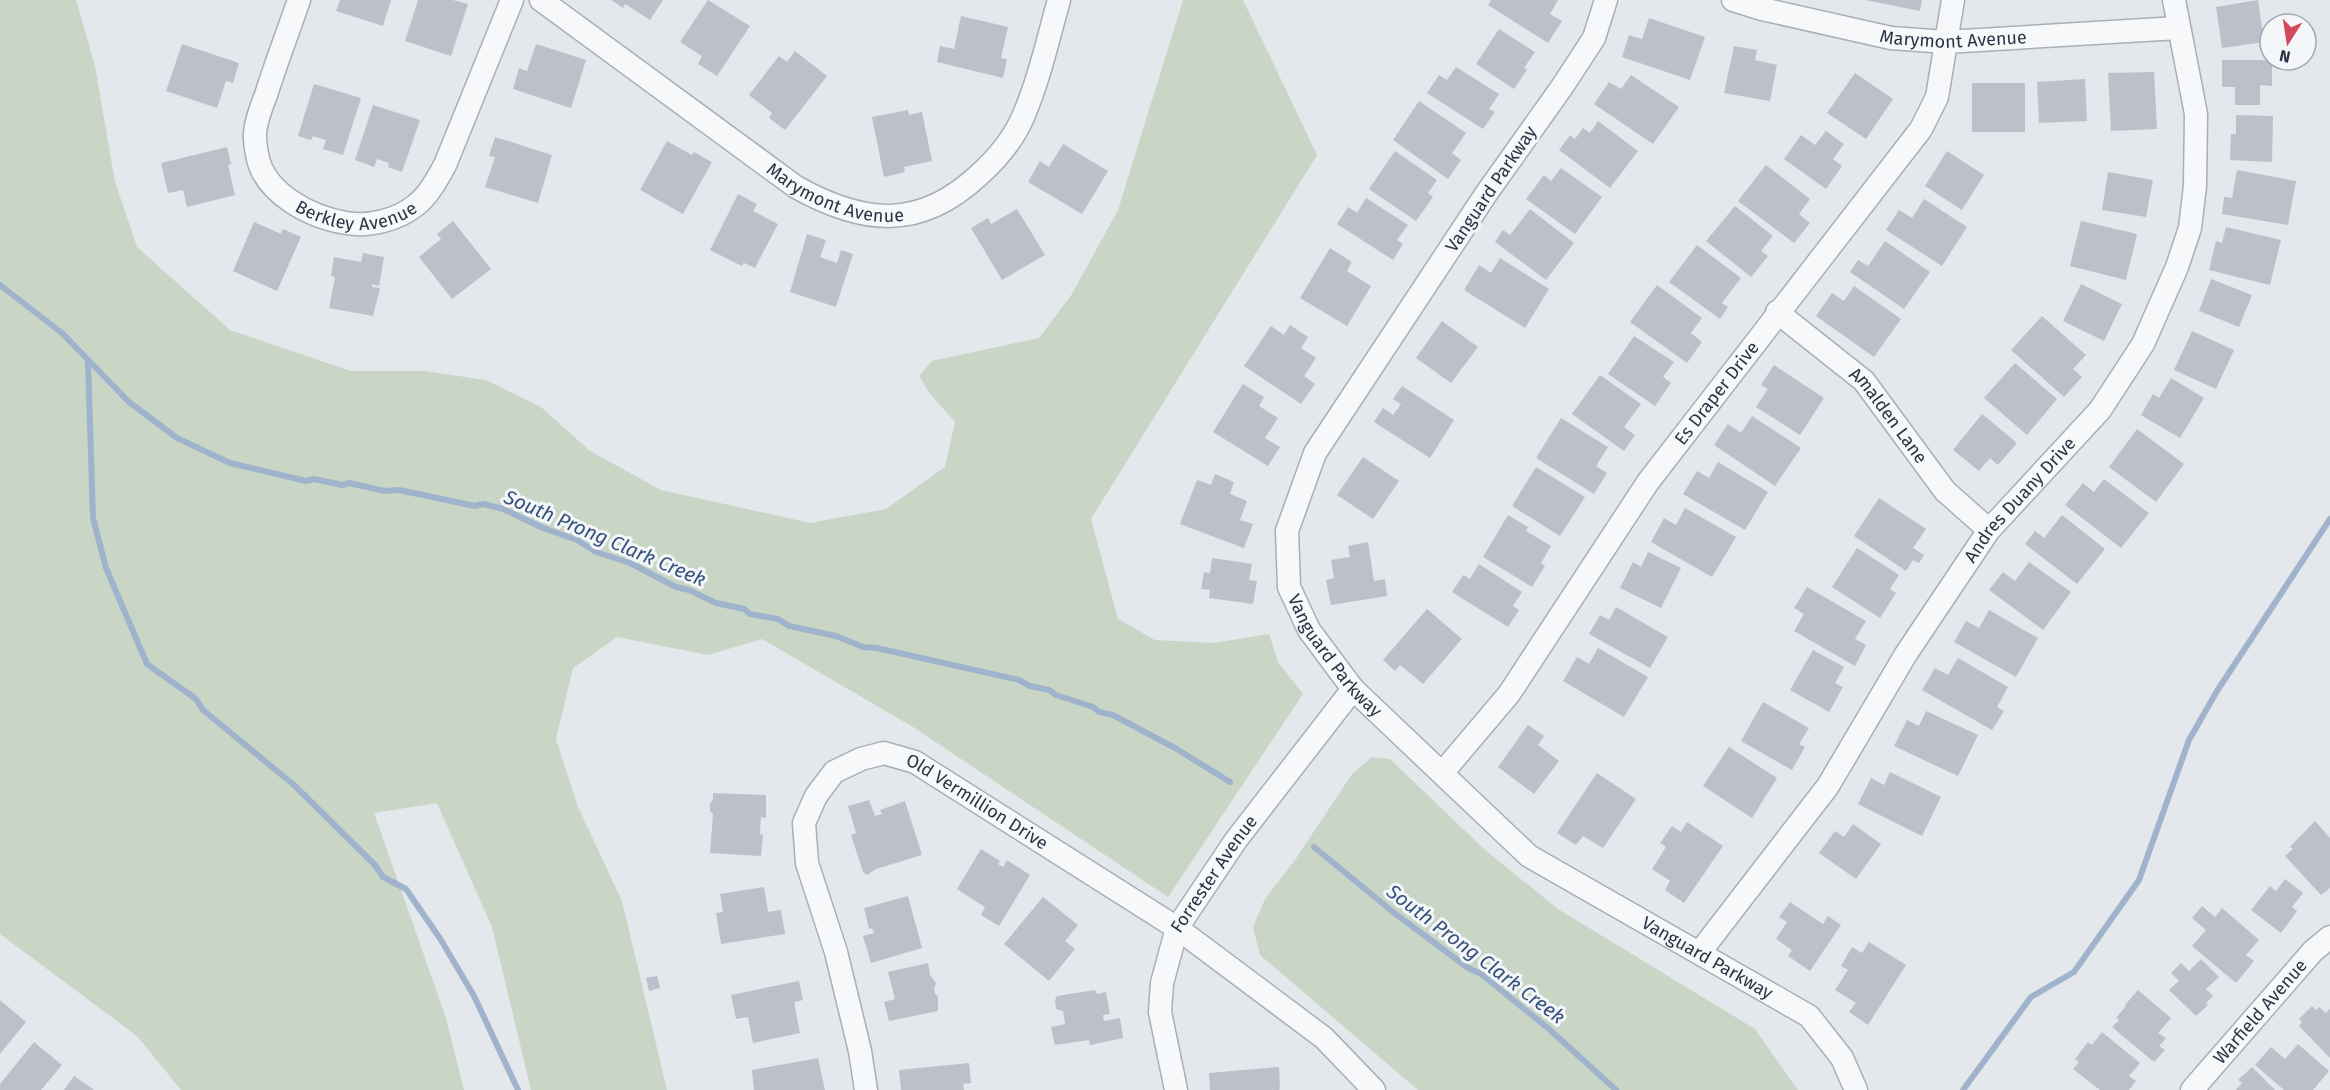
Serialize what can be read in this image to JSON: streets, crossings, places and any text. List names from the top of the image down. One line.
{"streets":{"street":["Marymont Avenue","Vanguard Parkway","Berkley Avenue","Es Draper Drive","Amalden Lane","Andres Duany Drive","Old Vermillion Drive","Forrester Avenue","Warfield Avenue"]},"crossings":[["Marymont Avenue","Es Draper Drive"],["Marymont Avenue","Andres Duany Drive"],["Vanguard Parkway","Es Draper Drive"],["Vanguard Parkway","Andres Duany Drive"],["Vanguard Parkway","Forrester Avenue"],["Es Draper Drive","Amalden Lane"],["Amalden Lane","Andres Duany Drive"],["Old Vermillion Drive","Forrester Avenue"]],"water":["South Prong Clark Creek"],"north":"bottom"}
